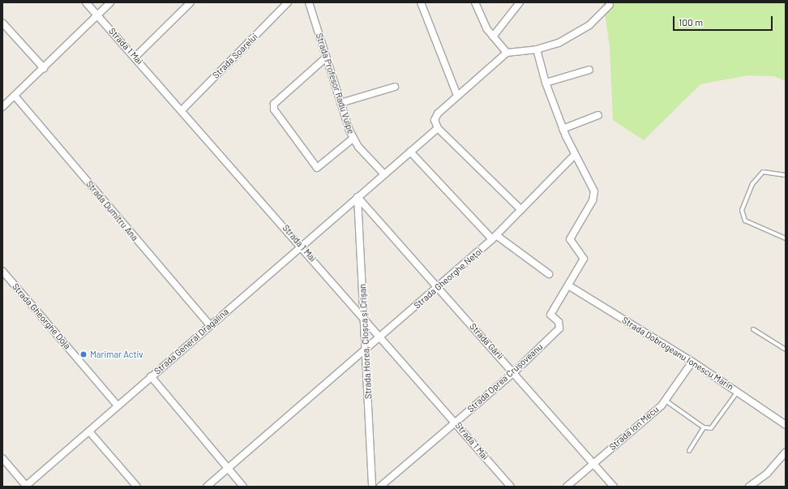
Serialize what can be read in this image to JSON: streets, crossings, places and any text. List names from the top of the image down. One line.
{"streets":{"street":["Strada 1 Mai","Strada Soarelui","Strada Profesor Radu Vulpe","Strada Dumitru Ana","Strada Gheorghe Nețoi","Strada Gheorghe Doja","Strada General Dragalina","Strada Horea, Cloșca și Crișan","Strada Gării","Strada Dobrogeanu Ionescu Marin","Strada Oprea Crușoveanu","Strada Ion Mecu"]},"crossings":[["Strada 1 Mai","Strada Soarelui"],["Strada 1 Mai","Strada Gheorghe Nețoi"],["Strada 1 Mai","Strada General Dragalina"],["Strada 1 Mai","Strada Horea, Cloșca și Crișan"],["Strada 1 Mai","Strada Oprea Crușoveanu"],["Strada Dumitru Ana","Strada General Dragalina"],["Strada Gheorghe Nețoi","Strada Horea, Cloșca și Crișan"],["Strada Gheorghe Nețoi","Strada Gării"],["Strada Gheorghe Doja","Strada General Dragalina"],["Strada General Dragalina","Strada Horea, Cloșca și Crișan"],["Strada General Dragalina","Strada Gării"],["Strada Horea, Cloșca și Crișan","Strada Gării"],["Strada Gării","Strada Oprea Crușoveanu"],["Strada Gării","Strada Ion Mecu"],["Strada Dobrogeanu Ionescu Marin","Strada Oprea Crușoveanu"],["Strada Dobrogeanu Ionescu Marin","Strada Ion Mecu"]],"places":["Marimar Activ"],"scale_bar":"100 m"}
